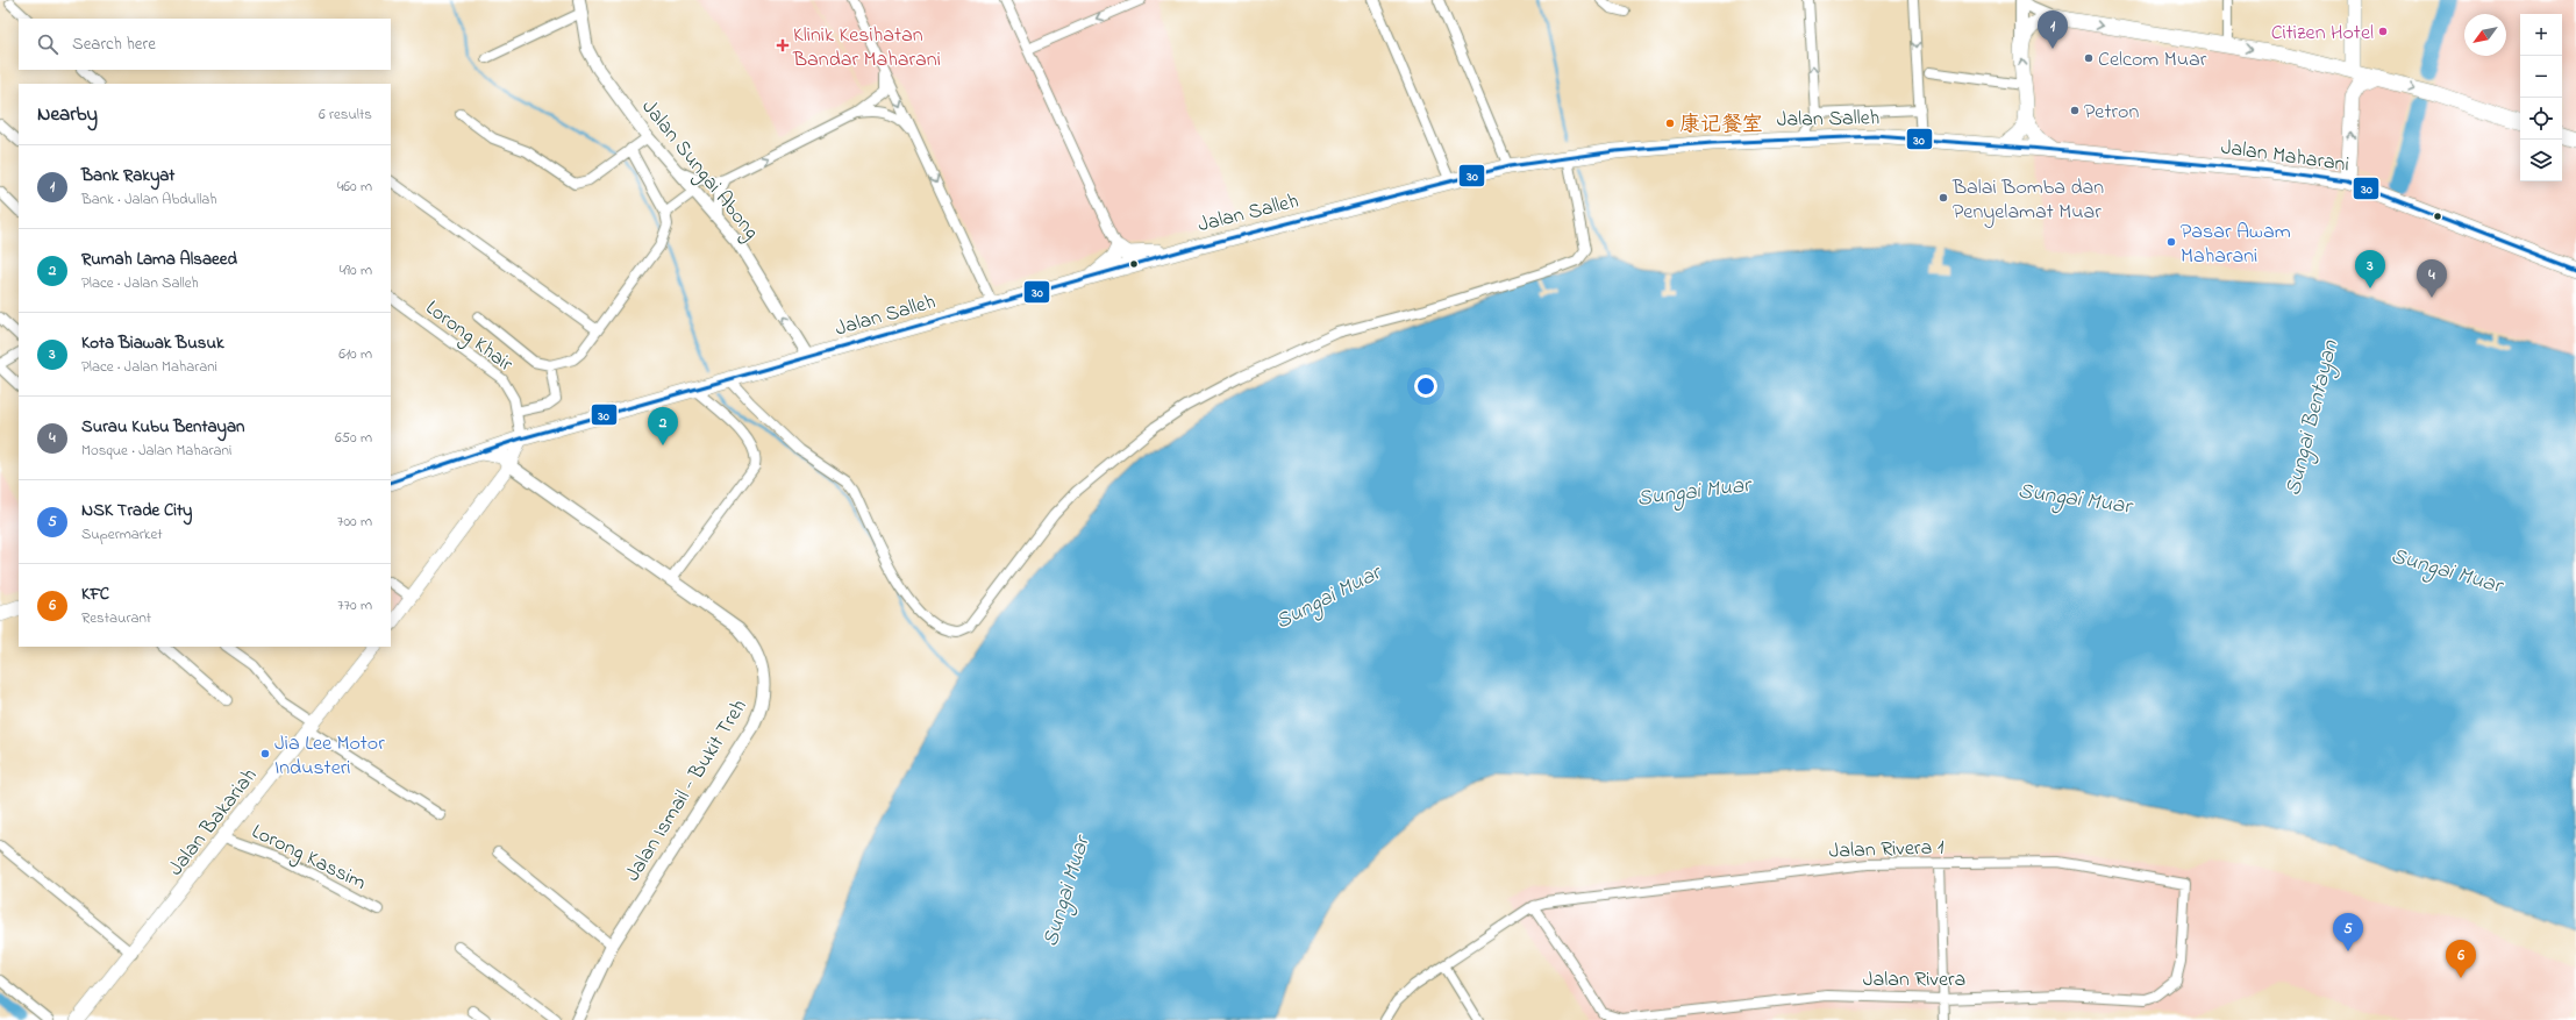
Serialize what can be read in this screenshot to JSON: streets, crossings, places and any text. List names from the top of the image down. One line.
{"streets":{"main road":["Jalan Salleh","Jalan Maharani","Jalan Bakariah"],"street":["Jalan Sungai Abong","Lorong Khair","Jalan Ismail - Bukit Treh","Jalan Rivera 1","Lorong Kassim","Jalan Rivera"]},"crossings":[["Jalan Salleh","Jalan Maharani"],["Jalan Salleh","Jalan Sungai Abong"],["Jalan Salleh","Lorong Khair"],["Jalan Bakariah","Lorong Kassim"],["Jalan Rivera 1","Jalan Rivera"]],"water":["Sungai Bentayan","Sungai Muar"],"places":{"other":["Citizen Hotel","Celcom Muar","Petron","康记餐室","Balai Bomba dan Penyelamat Muar","Pasar Awam Maharani","Jia Lee Motor Industeri"],"health":["Klinik Kesihatan Bandar Maharani"]},"lines":["transit line 30"],"north":"bottom left","page":{"pins":["1","3","4","2","5","6"],"map_buttons":["+","−"],"search":"Search here","heading":["Nearby","6 results"],"list":[{"mark":"1","name":"Bank Rakyat","note":"Bank · Jalan Abdullah","value":"460 m"},{"mark":"2","name":"Rumah Lama Alsaeed","note":"Place · Jalan Salleh","value":"490 m"},{"mark":"3","name":"Kota Biawak Busuk","note":"Place · Jalan Maharani","value":"610 m"},{"mark":"4","name":"Surau Kubu Bentayan","note":"Mosque · Jalan Maharani","value":"650 m"},{"mark":"5","name":"NSK Trade City","note":"Supermarket","value":"700 m"},{"mark":"6","name":"KFC","note":"Restaurant","value":"770 m"}]}}
